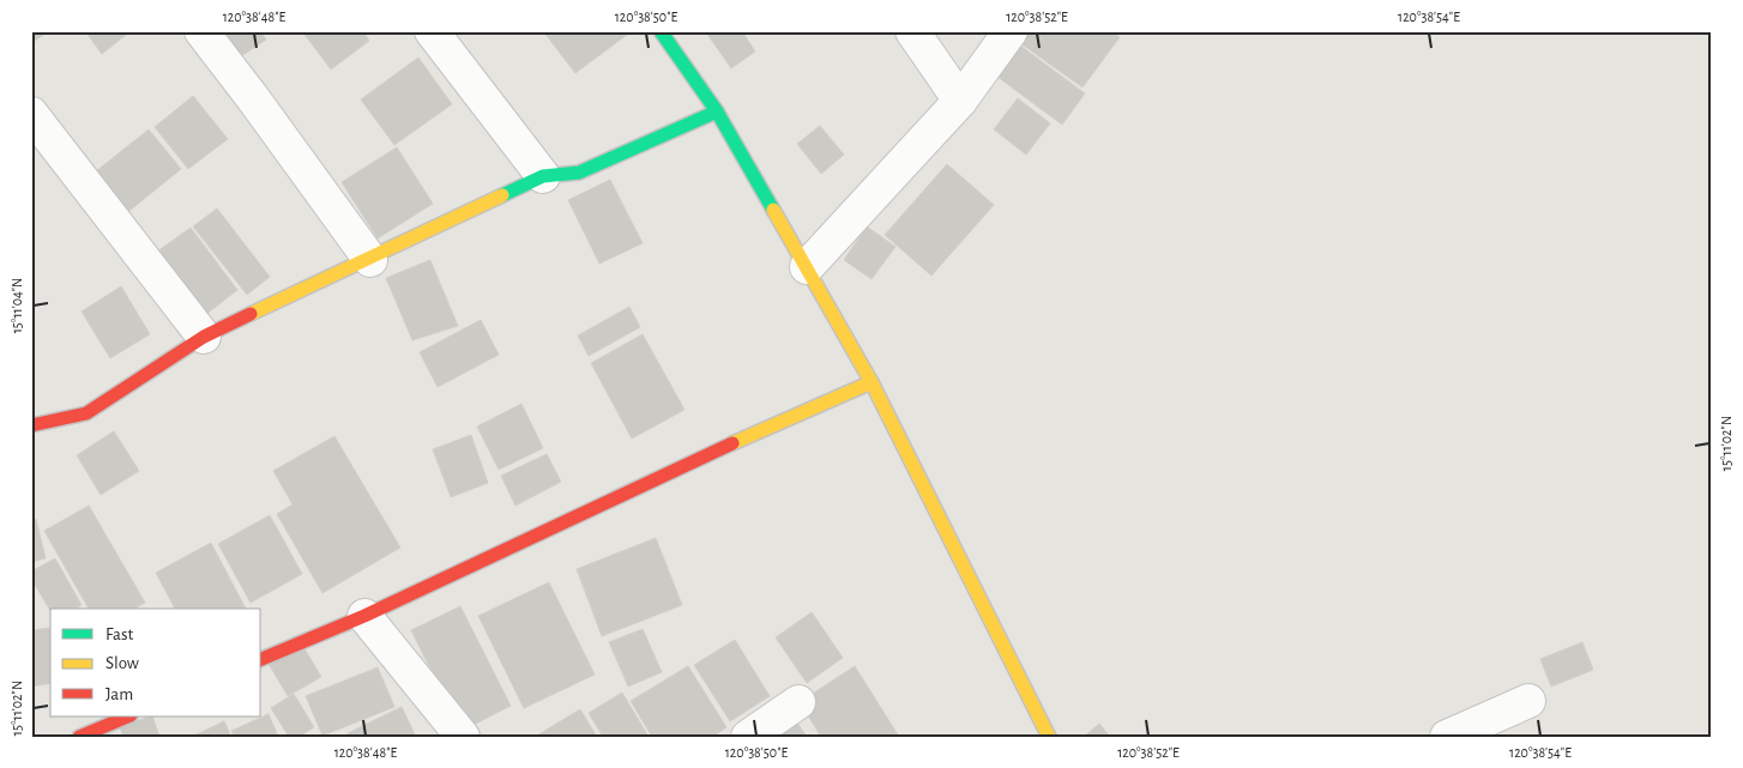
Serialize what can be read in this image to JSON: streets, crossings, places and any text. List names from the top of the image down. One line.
{"legend":["Fast","Slow","Jam"],"coordinates":["120°38'48\"E","120°38'50\"E","120°38'52\"E","120°38'54\"E","15°11'04\"N","15°11'02\"N"]}
